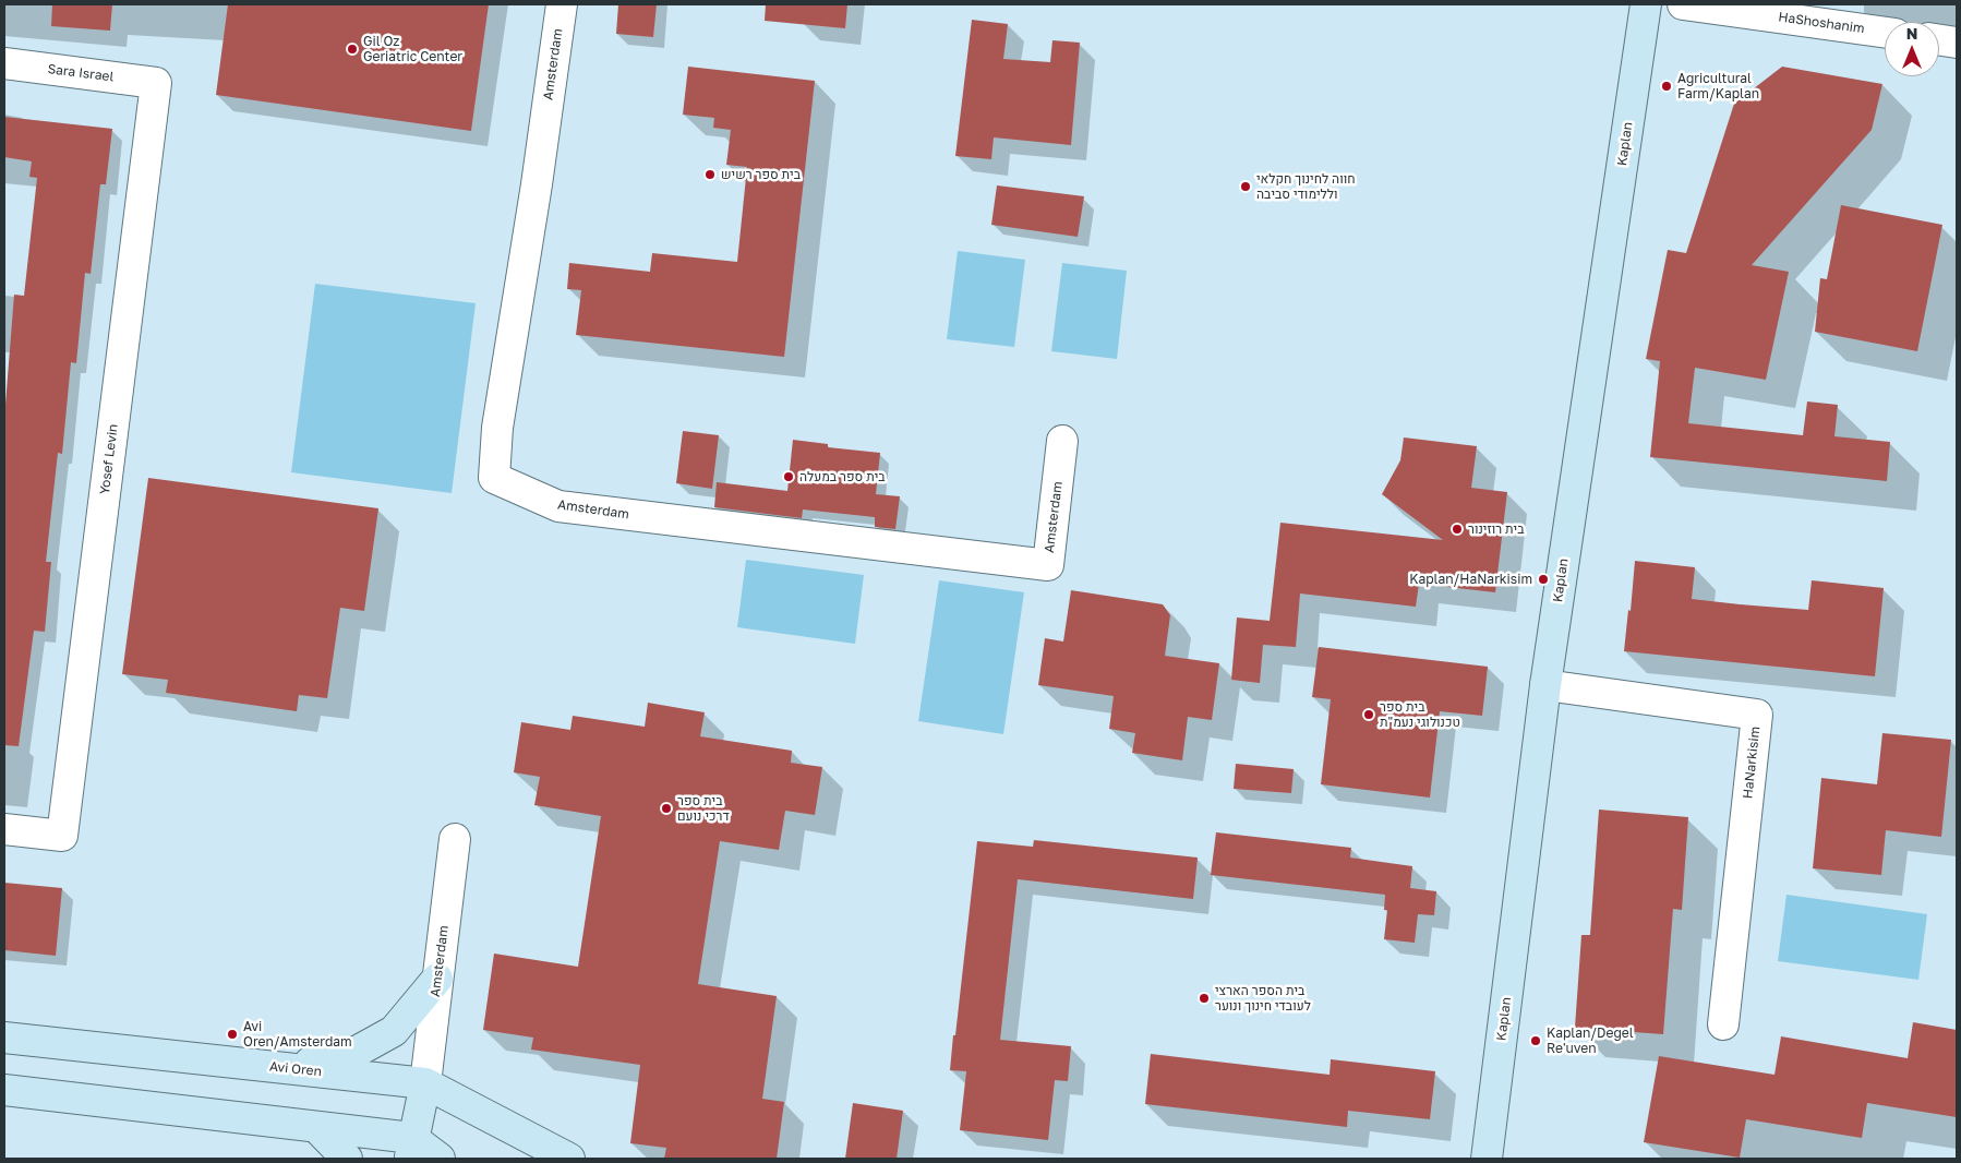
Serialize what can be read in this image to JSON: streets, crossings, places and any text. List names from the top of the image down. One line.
{"streets":{"street":["HaShoshanim","Amsterdam","Sara Israel","Kaplan","Yosef Levin","HaNarkisim","Avi Oren"]},"crossings":[["Amsterdam","Avi Oren"],["Sara Israel","Yosef Levin"],["Kaplan","HaNarkisim"]],"places":["Gil Oz Geriatric Center","Agricultural Farm/Kaplan","בית ספר רשיש","חווה לחינוך חקלאי וללימודי סביבה","בית ספר במעלה","בית רוזינור","Kaplan/HaNarkisim","בית ספר טכנולוגי נעמ\"ת","בית ספר דרכי נועם","בית הספר הארצי לעובדי חינוך ונוער","Avi Oren/Amsterdam","Kaplan/Degel Re'uven"],"north":"top"}
